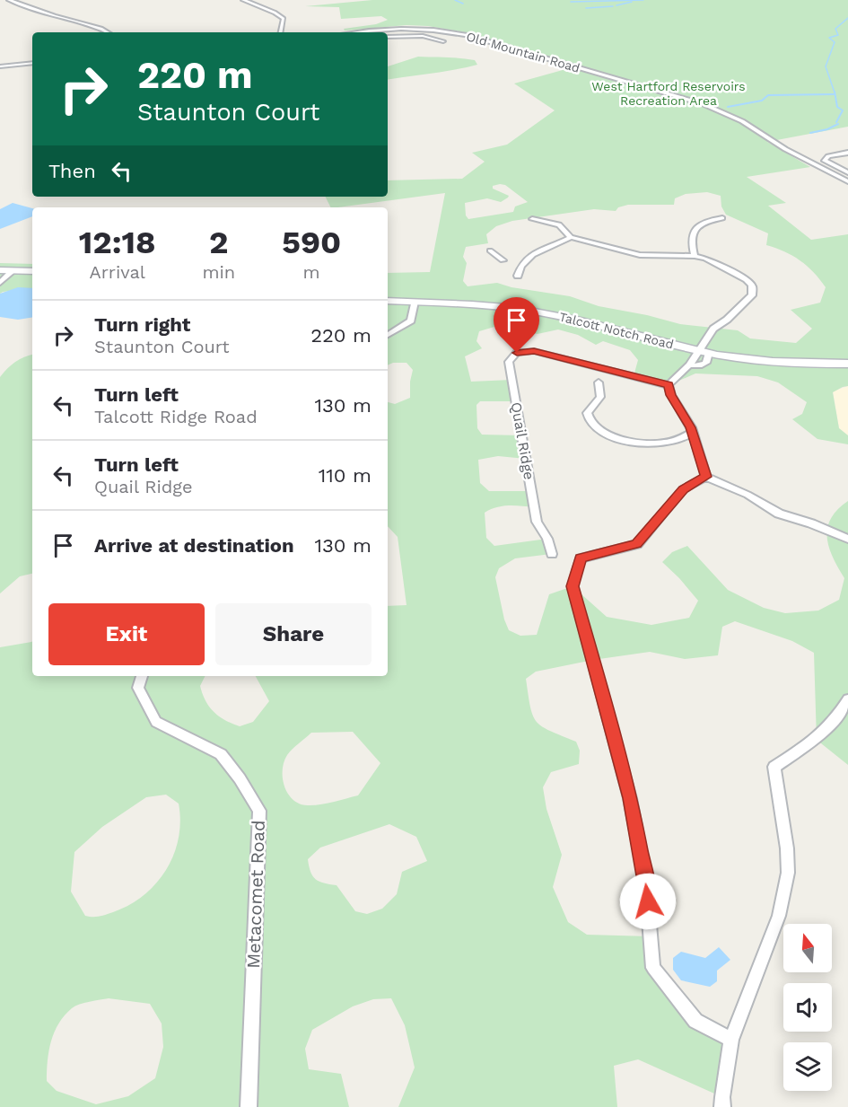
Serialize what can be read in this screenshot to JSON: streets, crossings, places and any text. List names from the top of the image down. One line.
{"streets":{"street":["Old Mountain Road","Talcott Notch Road","Quail Ridge","Metacomet Road"]},"parks":["West Hartford Reservoirs Recreation Area"],"north":"top","page":{"turn":["220 m","Staunton Court"],"then":"Then","eta":["12:18","Arrival","2","min","590","m"],"list":[{"name":"Turn right","note":"Staunton Court","value":"220 m"},{"name":"Turn left","note":"Talcott Ridge Road","value":"130 m"},{"name":"Turn left","note":"Quail Ridge","value":"110 m"},{"name":"Arrive at destination","value":"130 m"}],"buttons":["Exit","Share"]}}
